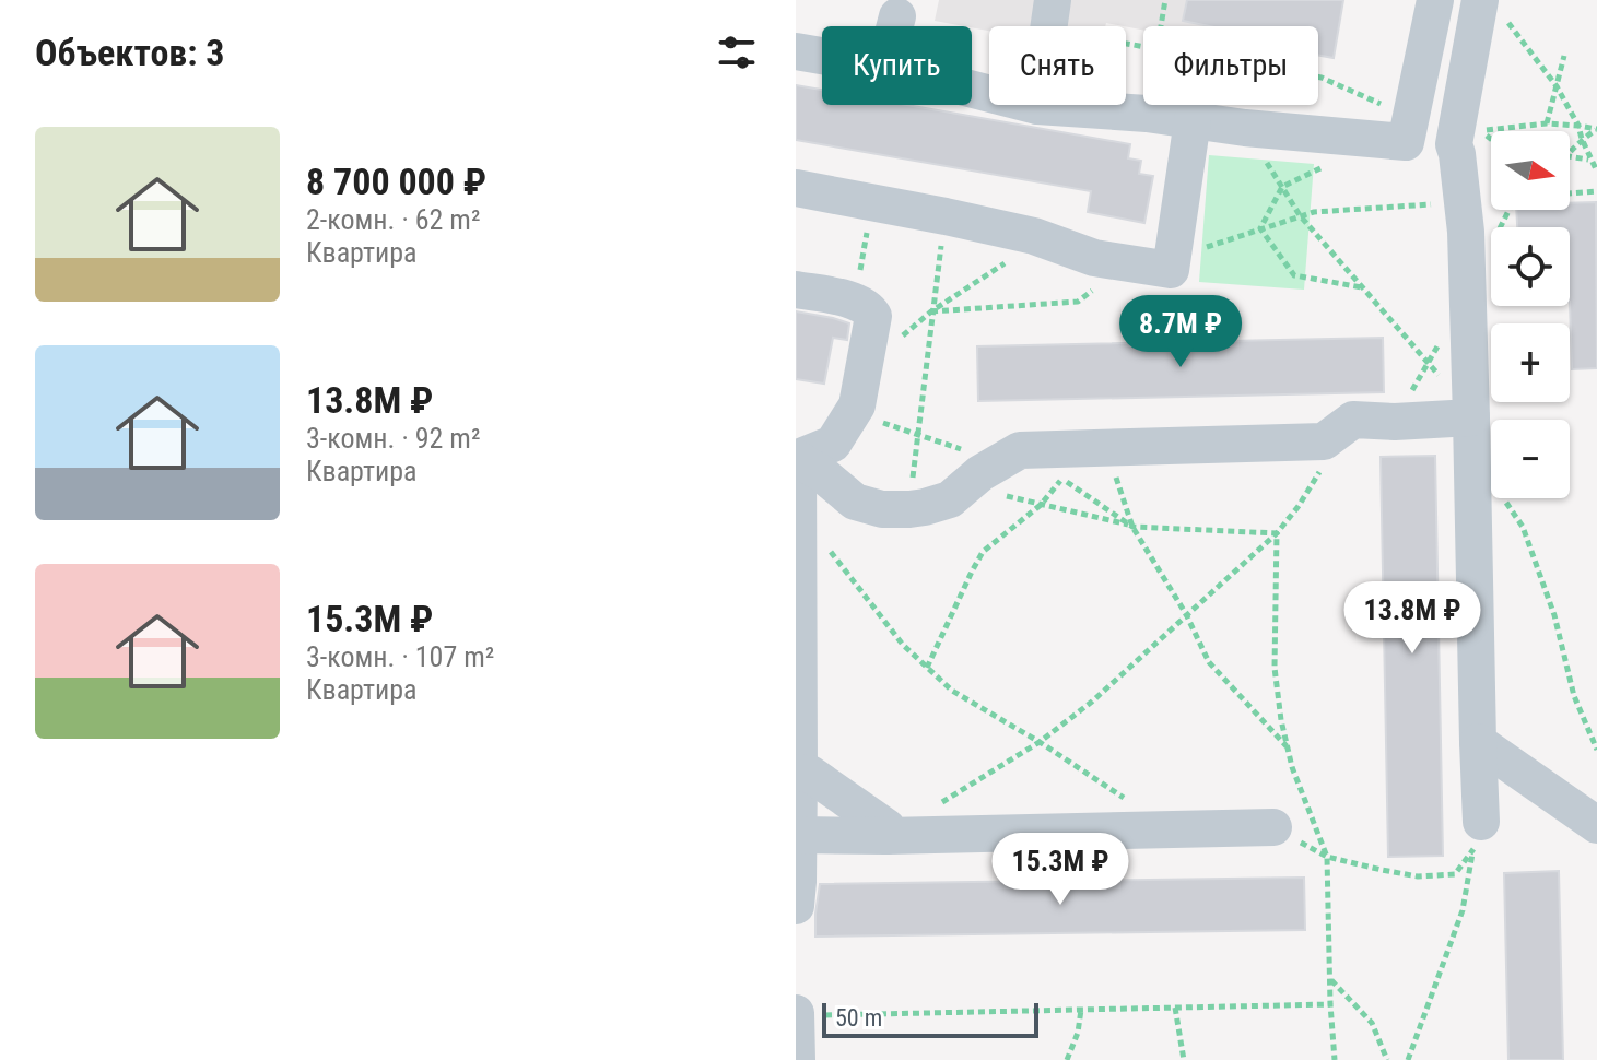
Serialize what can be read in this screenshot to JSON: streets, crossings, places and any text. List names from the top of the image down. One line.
{"scale_bar":"50 m","north":"right","page":{"heading":"Объектов: 3","chip":["Купить","Снять","Фильтры"],"list":[{"name":"8 700 000 ₽","note":"2-комн. · 62 m² · Квартира"},{"name":"13.8M ₽","note":"3-комн. · 92 m² · Квартира"},{"name":"15.3M ₽","note":"3-комн. · 107 m² · Квартира"}],"map_buttons":["+","−"],"price":["8.7M ₽","13.8M ₽","15.3M ₽"],"scale":"50 m"}}
